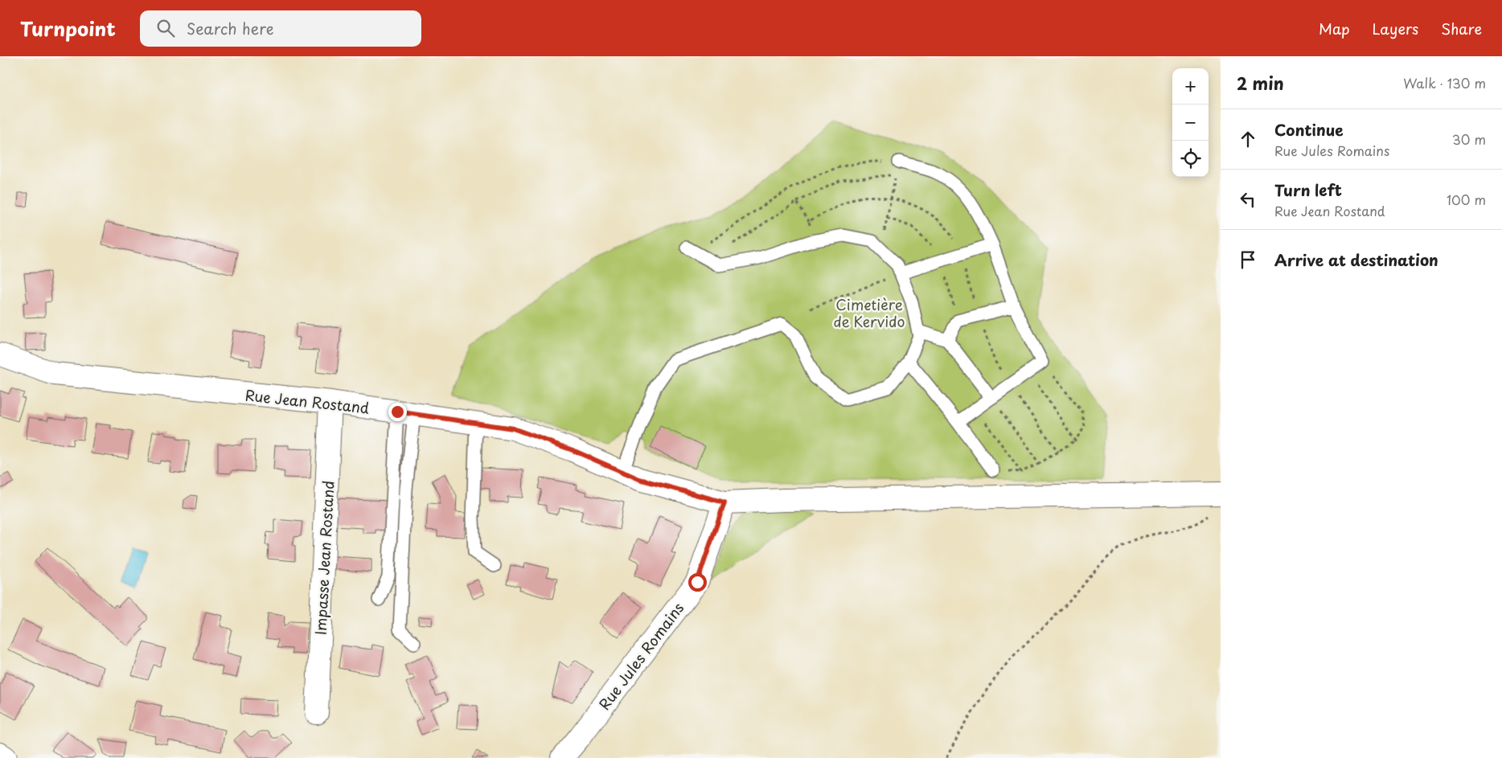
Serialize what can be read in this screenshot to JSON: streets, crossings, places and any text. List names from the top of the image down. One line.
{"streets":{"street":["Rue Jean Rostand","Impasse Jean Rostand","Rue Jules Romains"]},"crossings":[["Rue Jean Rostand","Impasse Jean Rostand"],["Rue Jean Rostand","Rue Jules Romains"]],"parks":["Cimetière de Kervido"],"page":{"header":"Turnpoint","search":"Search here","nav":["Map","Layers","Share"],"heading":["2 min","Walk · 130 m"],"map_buttons":["+","−"],"list":[["Continue","Rue Jules Romains","30 m"],["Turn left","Rue Jean Rostand","100 m"],"Arrive at destination"]}}
